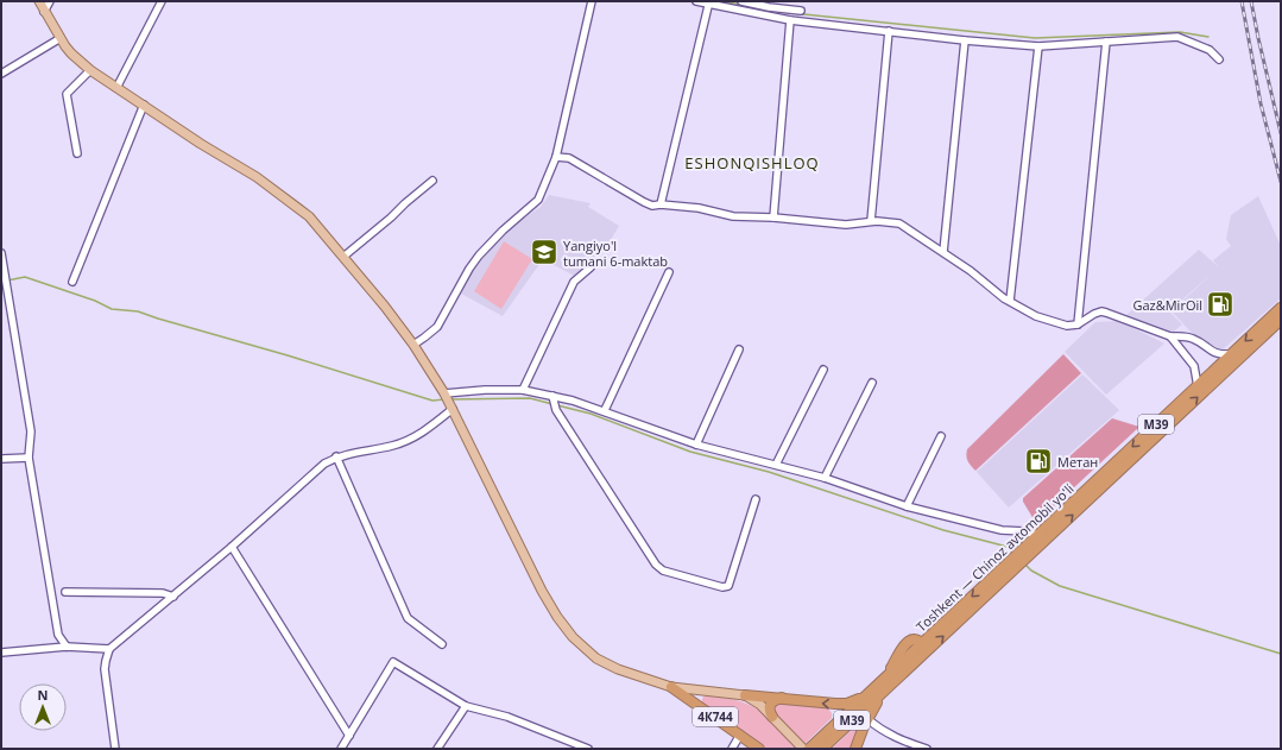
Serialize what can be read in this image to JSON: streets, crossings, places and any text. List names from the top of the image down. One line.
{"streets":{"highway":["M39","Toshkent — Chinoz avtomobil yoʻli","4К744"]},"crossings":[["M39","Toshkent — Chinoz avtomobil yoʻli"],["M39","4К744"]],"districts":["ESHONQISHLOQ"],"places":{"school or university":["Yangiyo'l tumani 6-maktab"],"fuel station":["Gaz&MirOil","Метан"]},"north":"top"}
